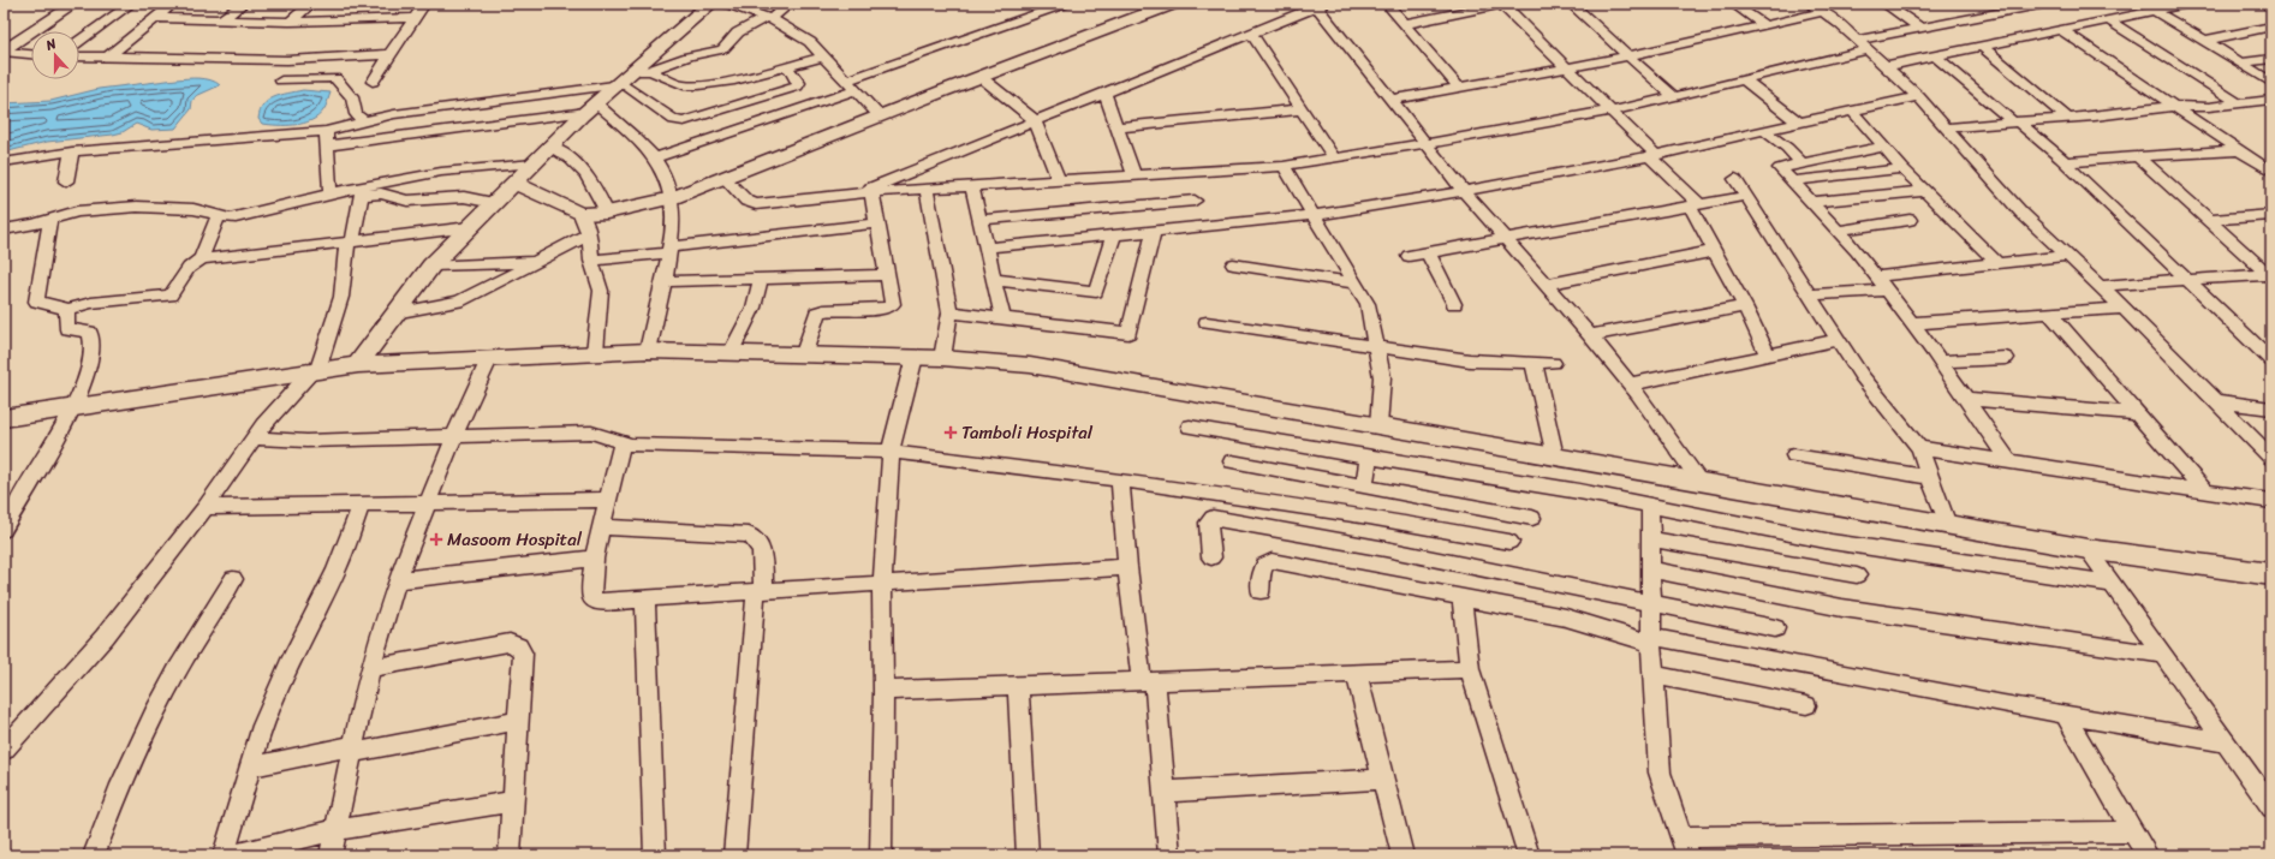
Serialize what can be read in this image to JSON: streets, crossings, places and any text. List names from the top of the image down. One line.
{"places":{"health":["Tamboli Hospital","Masoom Hospital"]},"north":"top"}
